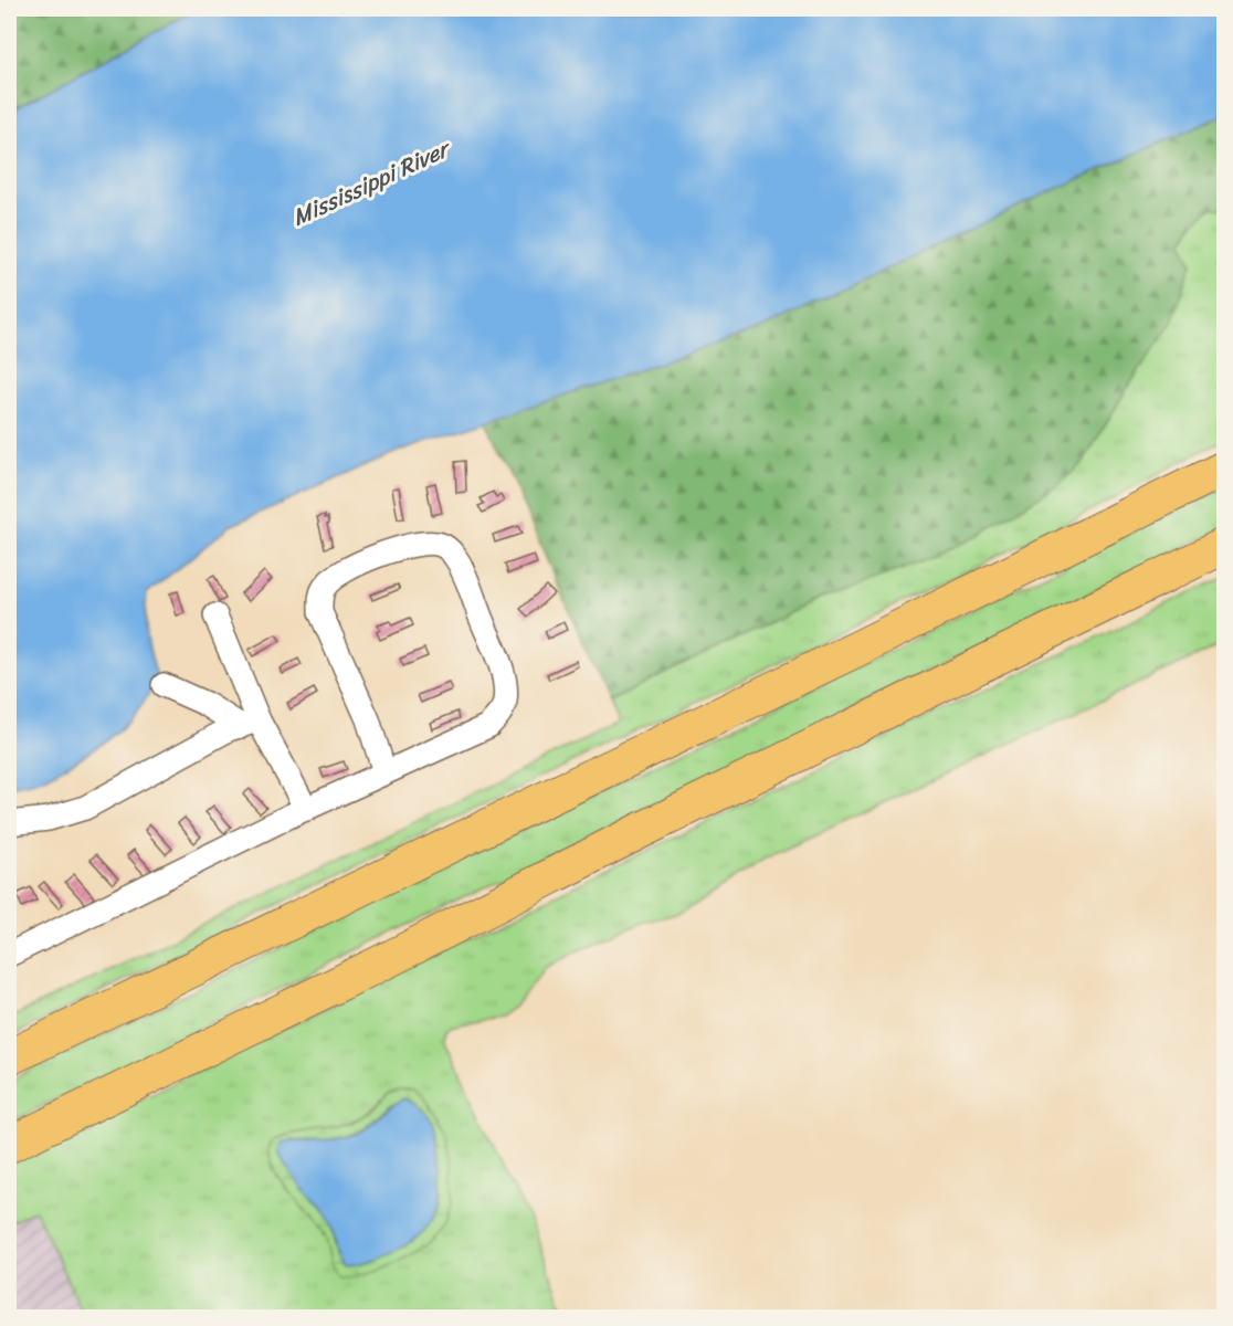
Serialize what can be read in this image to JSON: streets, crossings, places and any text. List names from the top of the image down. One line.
{"water":["Mississippi River"]}
